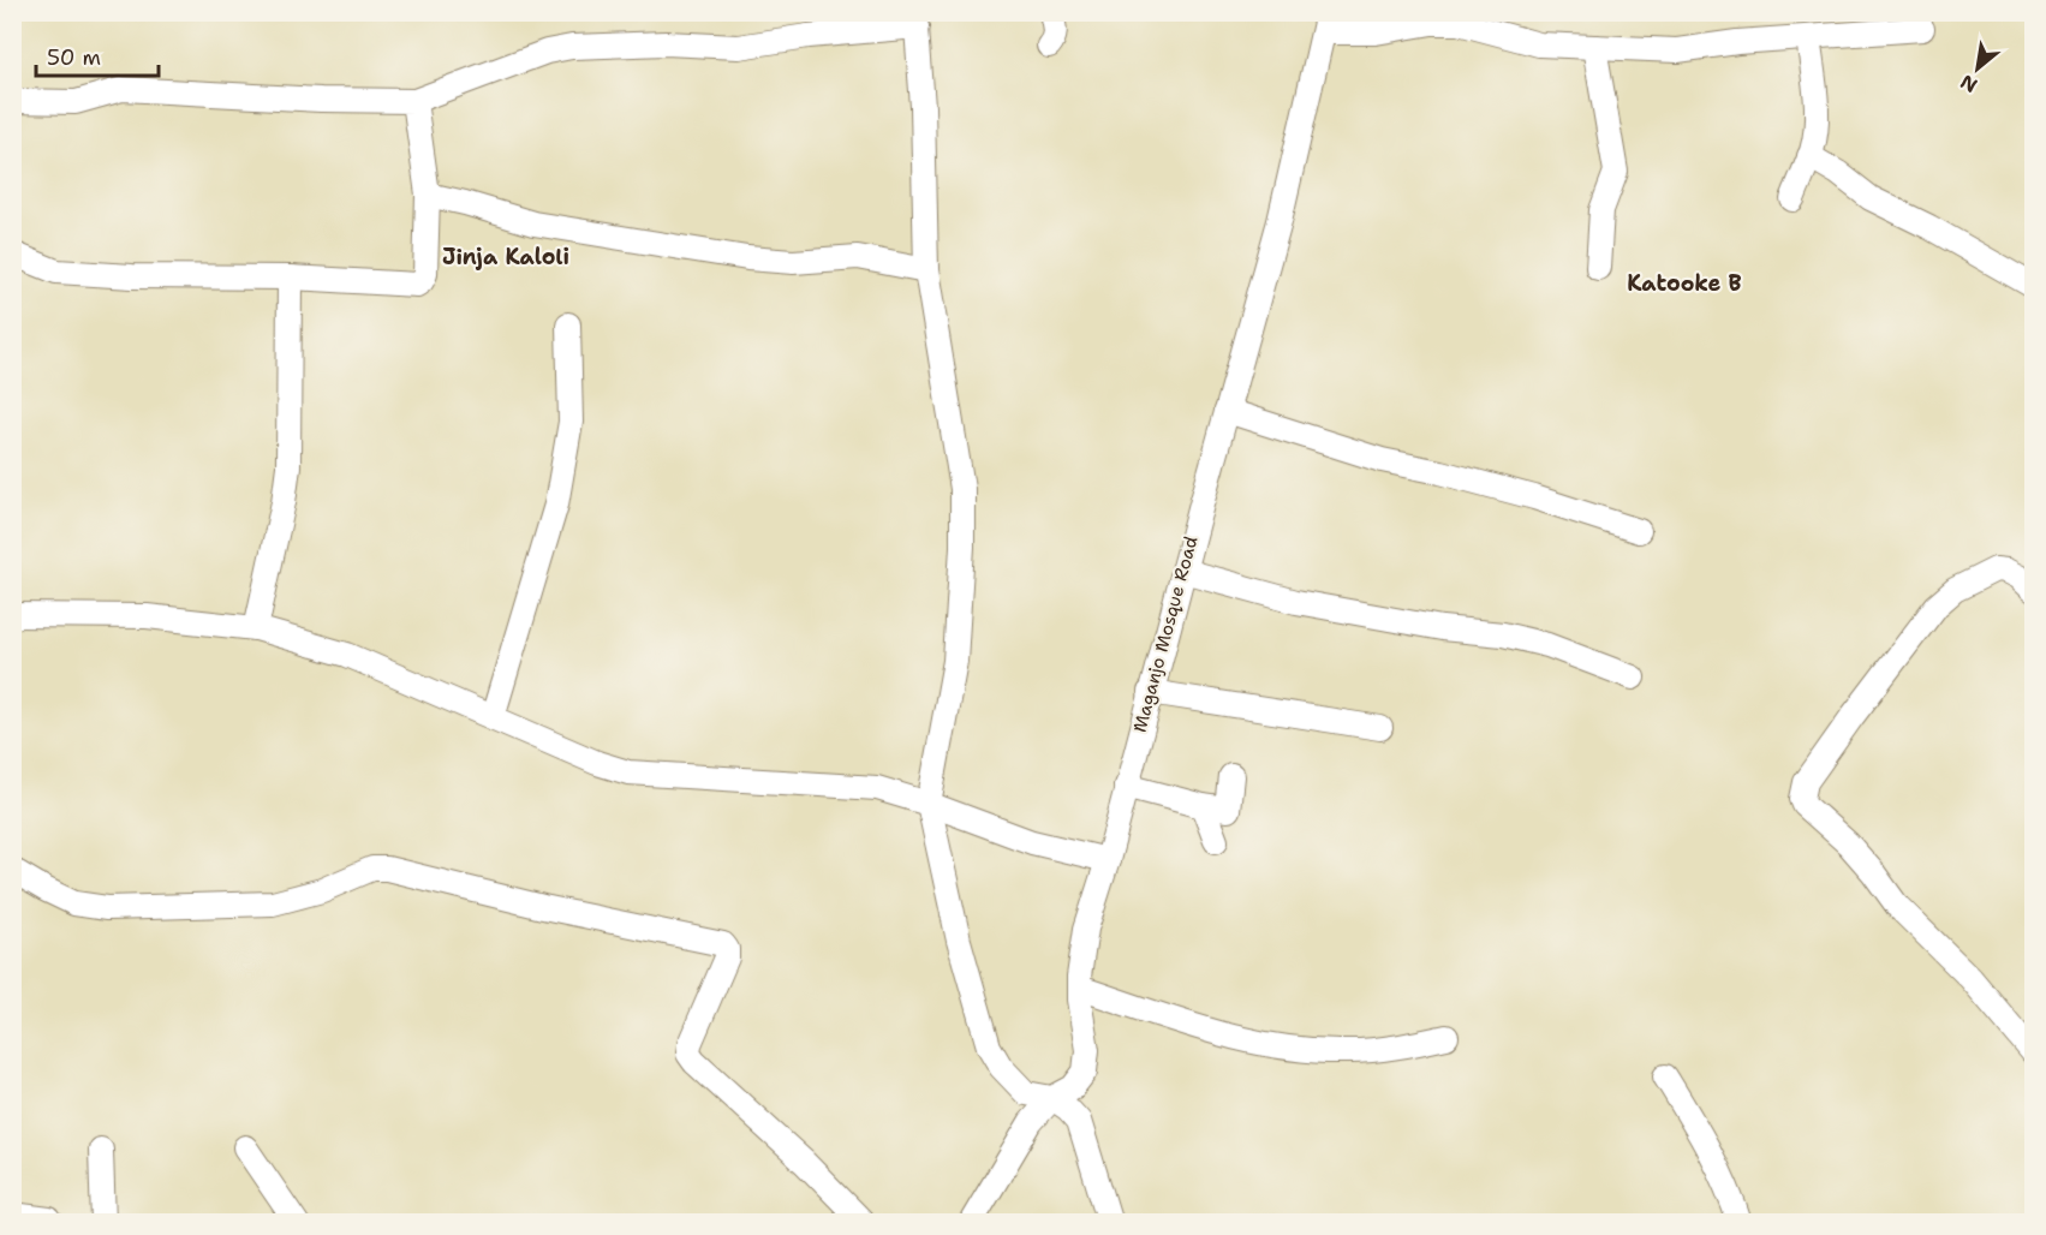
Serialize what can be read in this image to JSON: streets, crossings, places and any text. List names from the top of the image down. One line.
{"streets":{"street":["Maganjo Mosque Road"]},"districts":["Jinja Kaloli","Katooke B"],"scale_bar":"50 m","north":"bottom left"}
